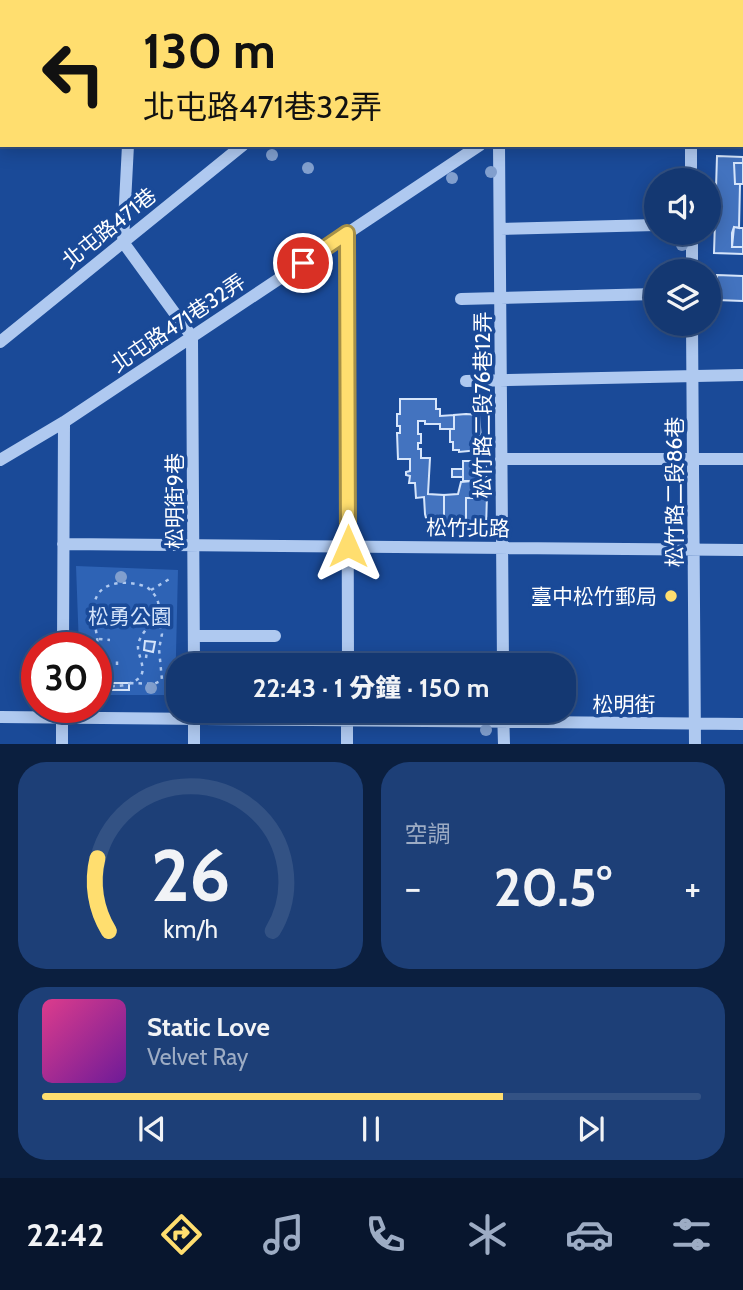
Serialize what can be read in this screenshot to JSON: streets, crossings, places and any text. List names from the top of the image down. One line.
{"streets":{"street":["北屯路471巷","北屯路471巷32弄","松竹路二段76巷12弄","松竹路二段86巷","松明街9巷","松竹北路","松明街"]},"crossings":[["北屯路471巷32弄","松明街9巷"],["松竹路二段76巷12弄","松竹北路"],["松竹路二段86巷","松竹北路"],["松竹路二段86巷","松明街"],["松明街9巷","松竹北路"]],"parks":["松勇公園"],"places":["臺中松竹郵局"],"page":{"turn":["130 m","北屯路471巷32弄"],"limit":"30","trip":"22:43 · 1 分鐘 · 150 m","tile":"空調","heat":["−","20.5°","+"],"song":["Static Love","Velvet Ray"],"tabs":"22:42","gauge":["26","km/h"]}}
